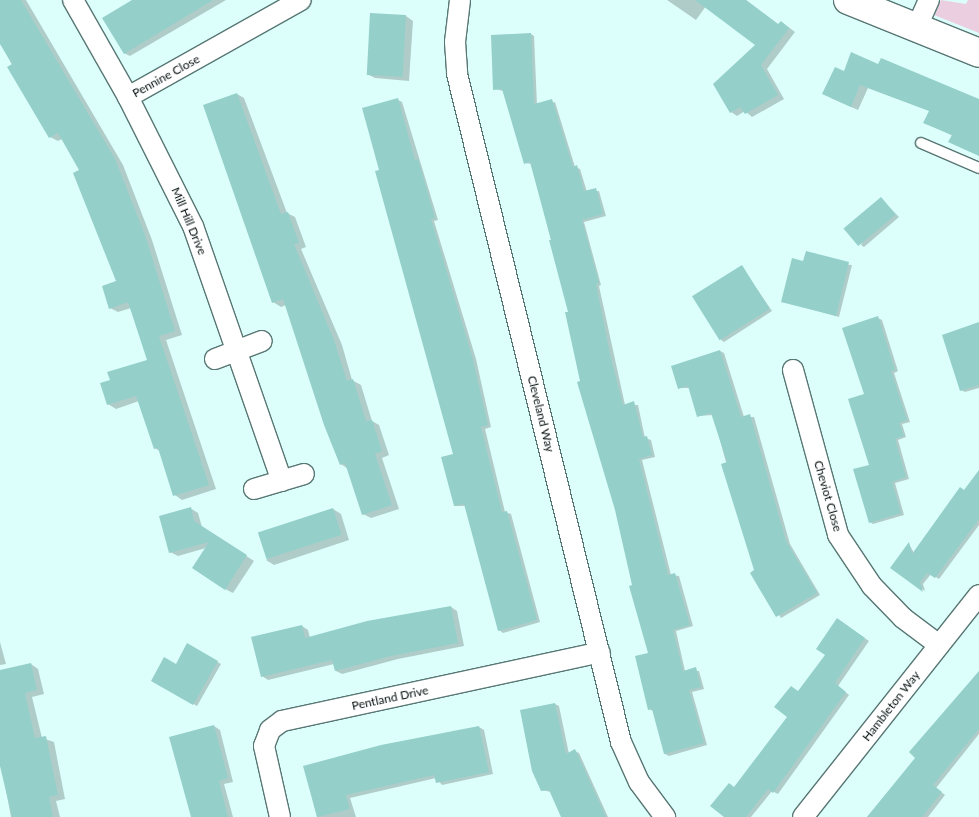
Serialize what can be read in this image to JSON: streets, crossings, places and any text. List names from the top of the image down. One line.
{"streets":{"street":["Pennine Close","Mill Hill Drive","Cleveland Way","Cheviot Close","Pentland Drive","Hambleton Way"]},"crossings":[["Pennine Close","Mill Hill Drive"],["Cleveland Way","Pentland Drive"],["Cheviot Close","Hambleton Way"]]}
